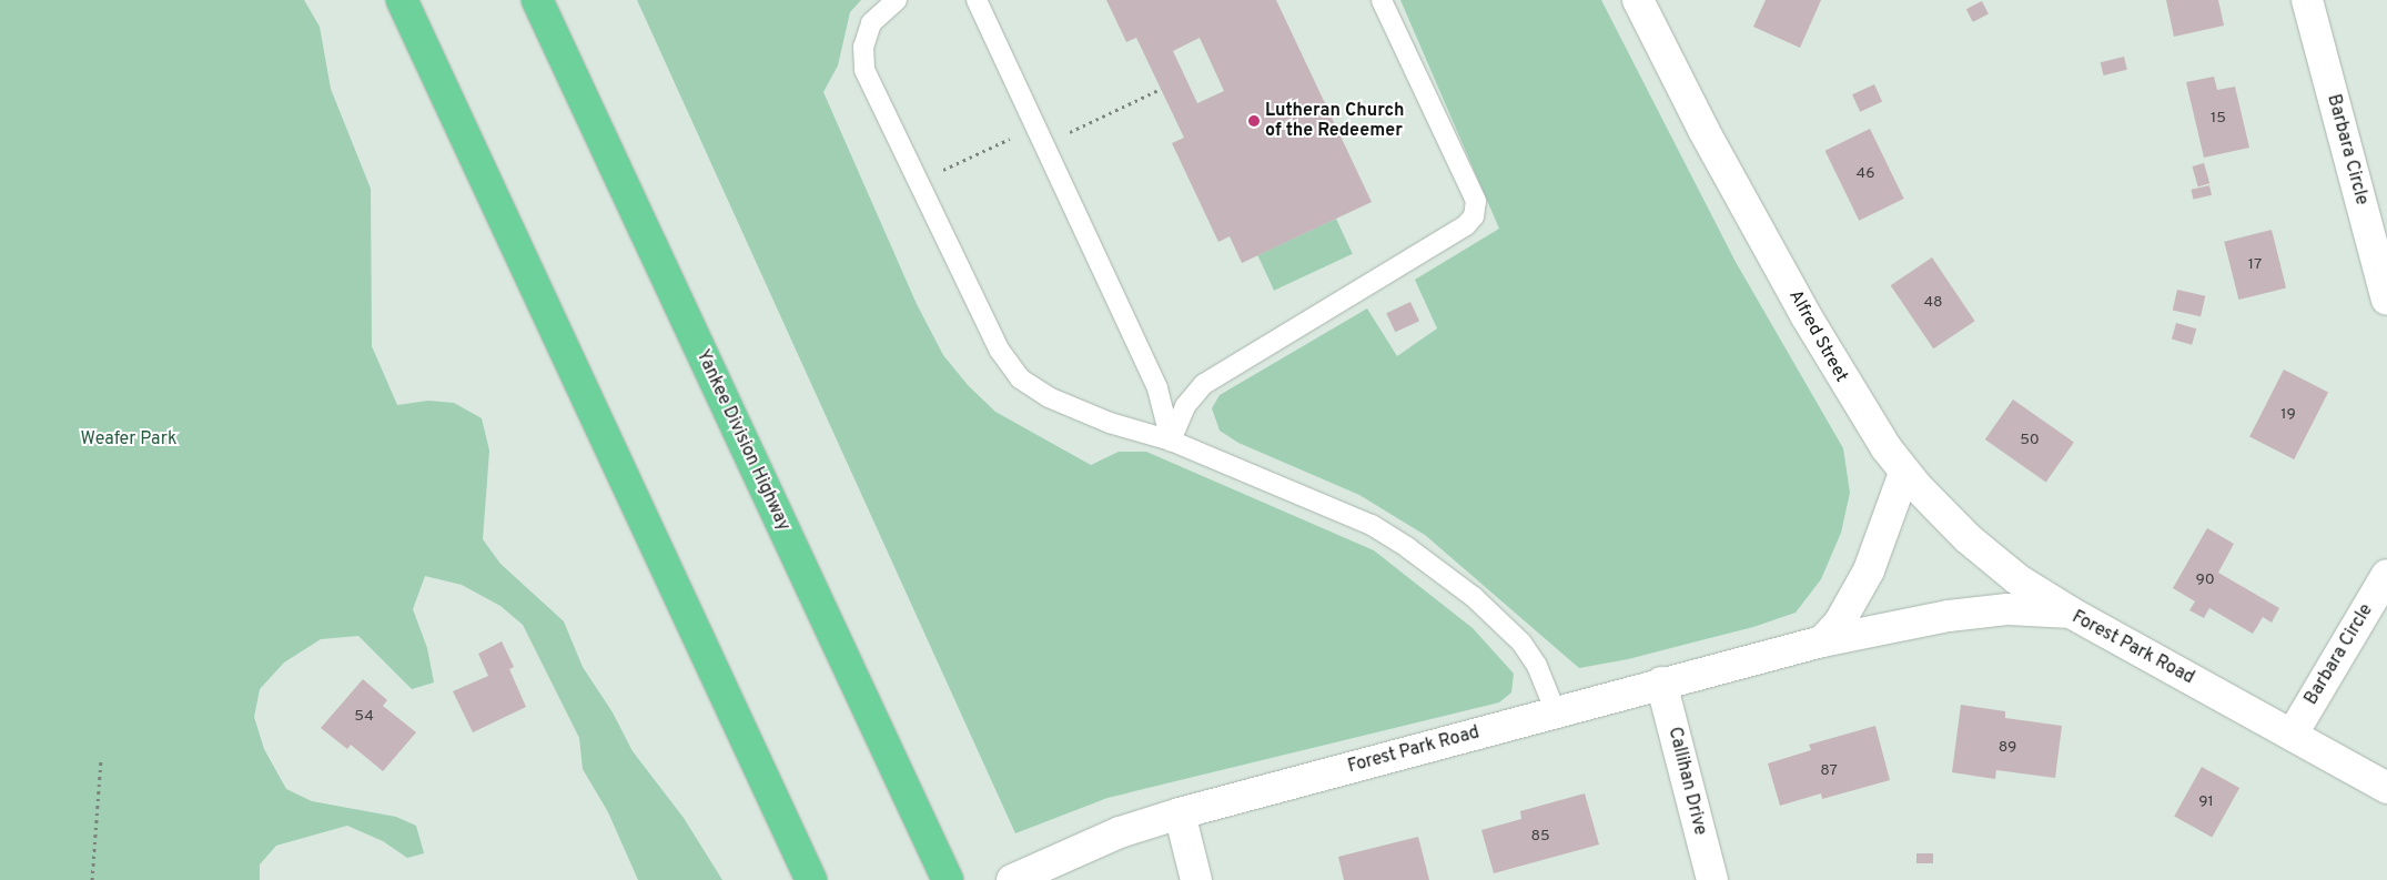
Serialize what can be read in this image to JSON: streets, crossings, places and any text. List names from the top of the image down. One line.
{"streets":{"highway":["Yankee Division Highway"],"street":["Barbara Circle","Alfred Street","Forest Park Road","Callihan Drive"]},"crossings":[["Barbara Circle","Forest Park Road"],["Alfred Street","Forest Park Road"],["Forest Park Road","Callihan Drive"]],"parks":["Weafer Park"],"places":["Lutheran Church of the Redeemer"],"house_numbers":["15","46","17","48","19","50","90","54","89","87","91","85"]}
